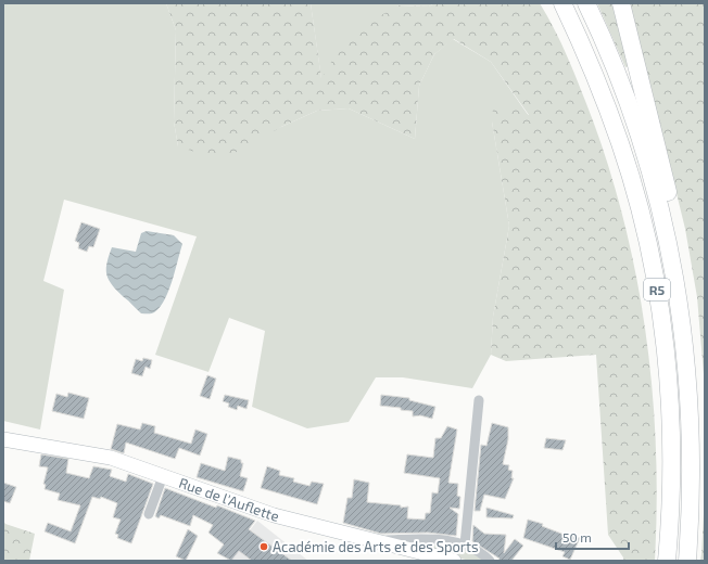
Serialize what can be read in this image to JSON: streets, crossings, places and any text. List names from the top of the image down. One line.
{"streets":{"highway":["R5"],"street":["Rue de l'Auflette"]},"places":["Académie des Arts et des Sports"],"scale_bar":"50 m"}
